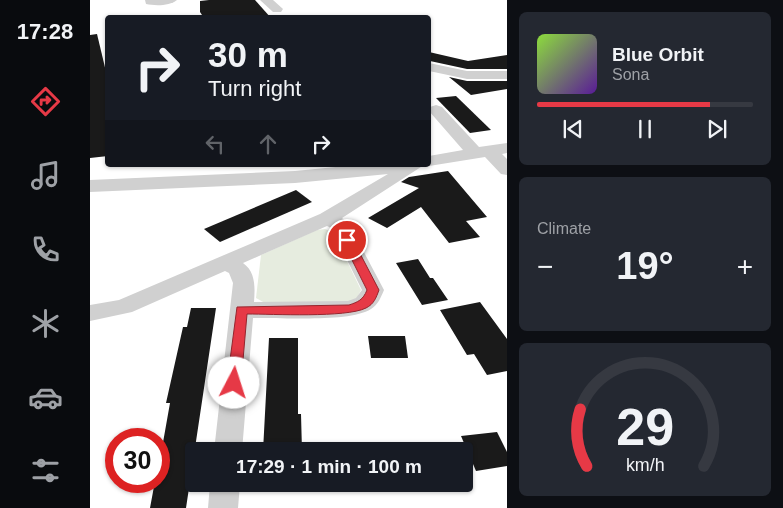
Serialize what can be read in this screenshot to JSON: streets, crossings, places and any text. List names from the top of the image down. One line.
{"page":{"tabs":"17:28","turn":["30 m","Turn right"],"song":["Blue Orbit","Sona"],"tile":"Climate","heat":["−","19°","+"],"limit":"30","trip":"17:29 · 1 min · 100 m","gauge":["29","km/h"]}}
